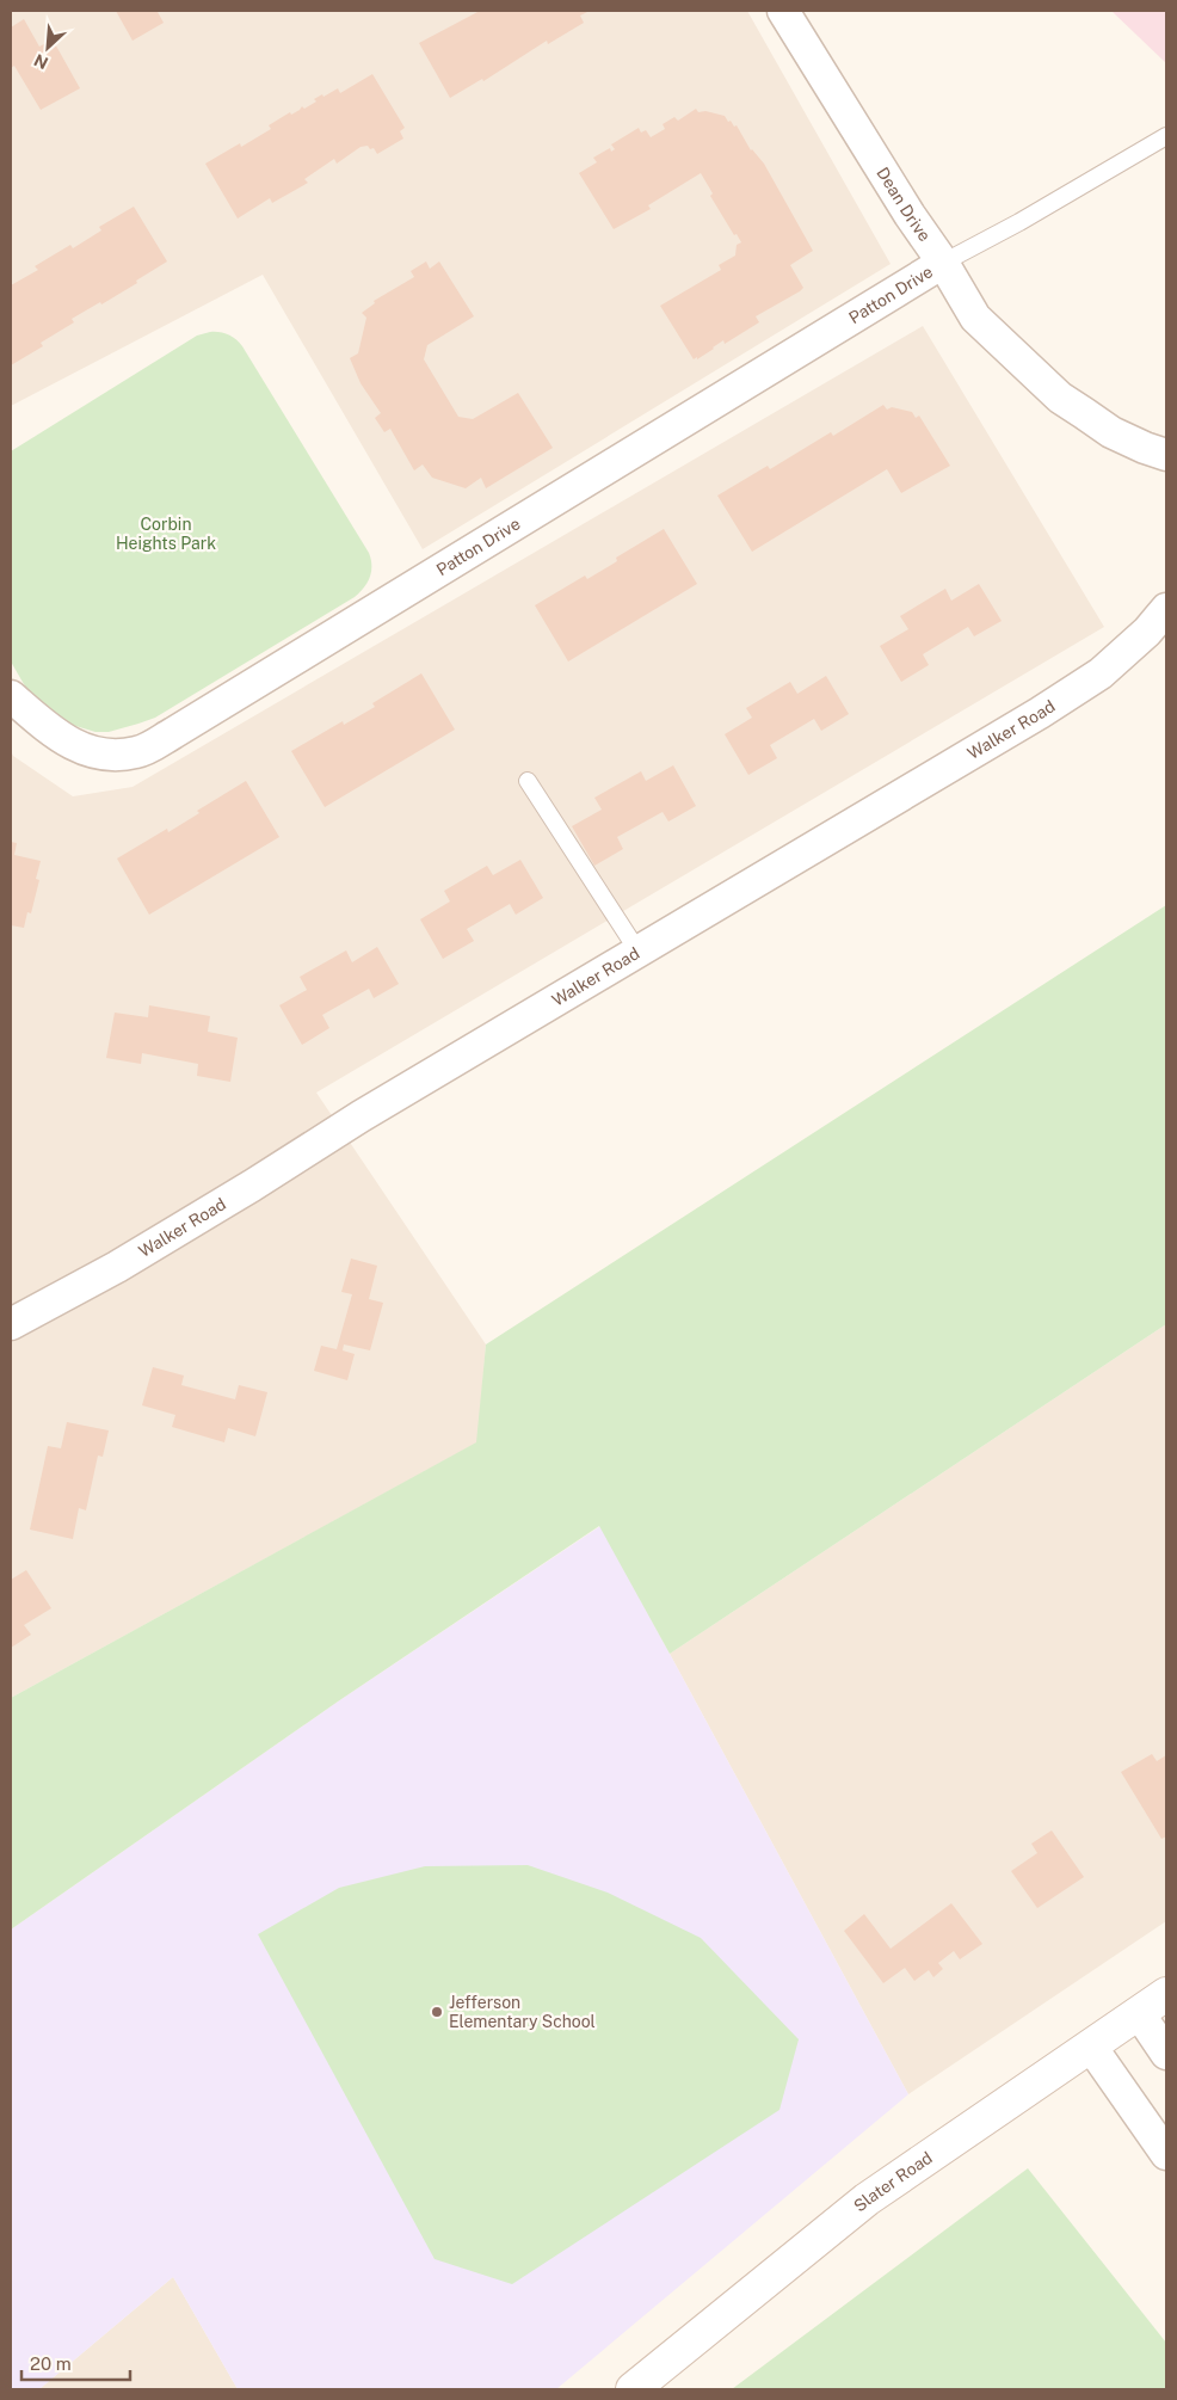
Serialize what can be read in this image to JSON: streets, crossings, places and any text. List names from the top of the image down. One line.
{"streets":{"main road":["Slater Road"],"street":["Dean Drive","Patton Drive","Walker Road"]},"crossings":[["Dean Drive","Patton Drive"]],"parks":["Corbin Heights Park"],"places":["Jefferson Elementary School"],"scale_bar":"20 m","north":"bottom left"}
